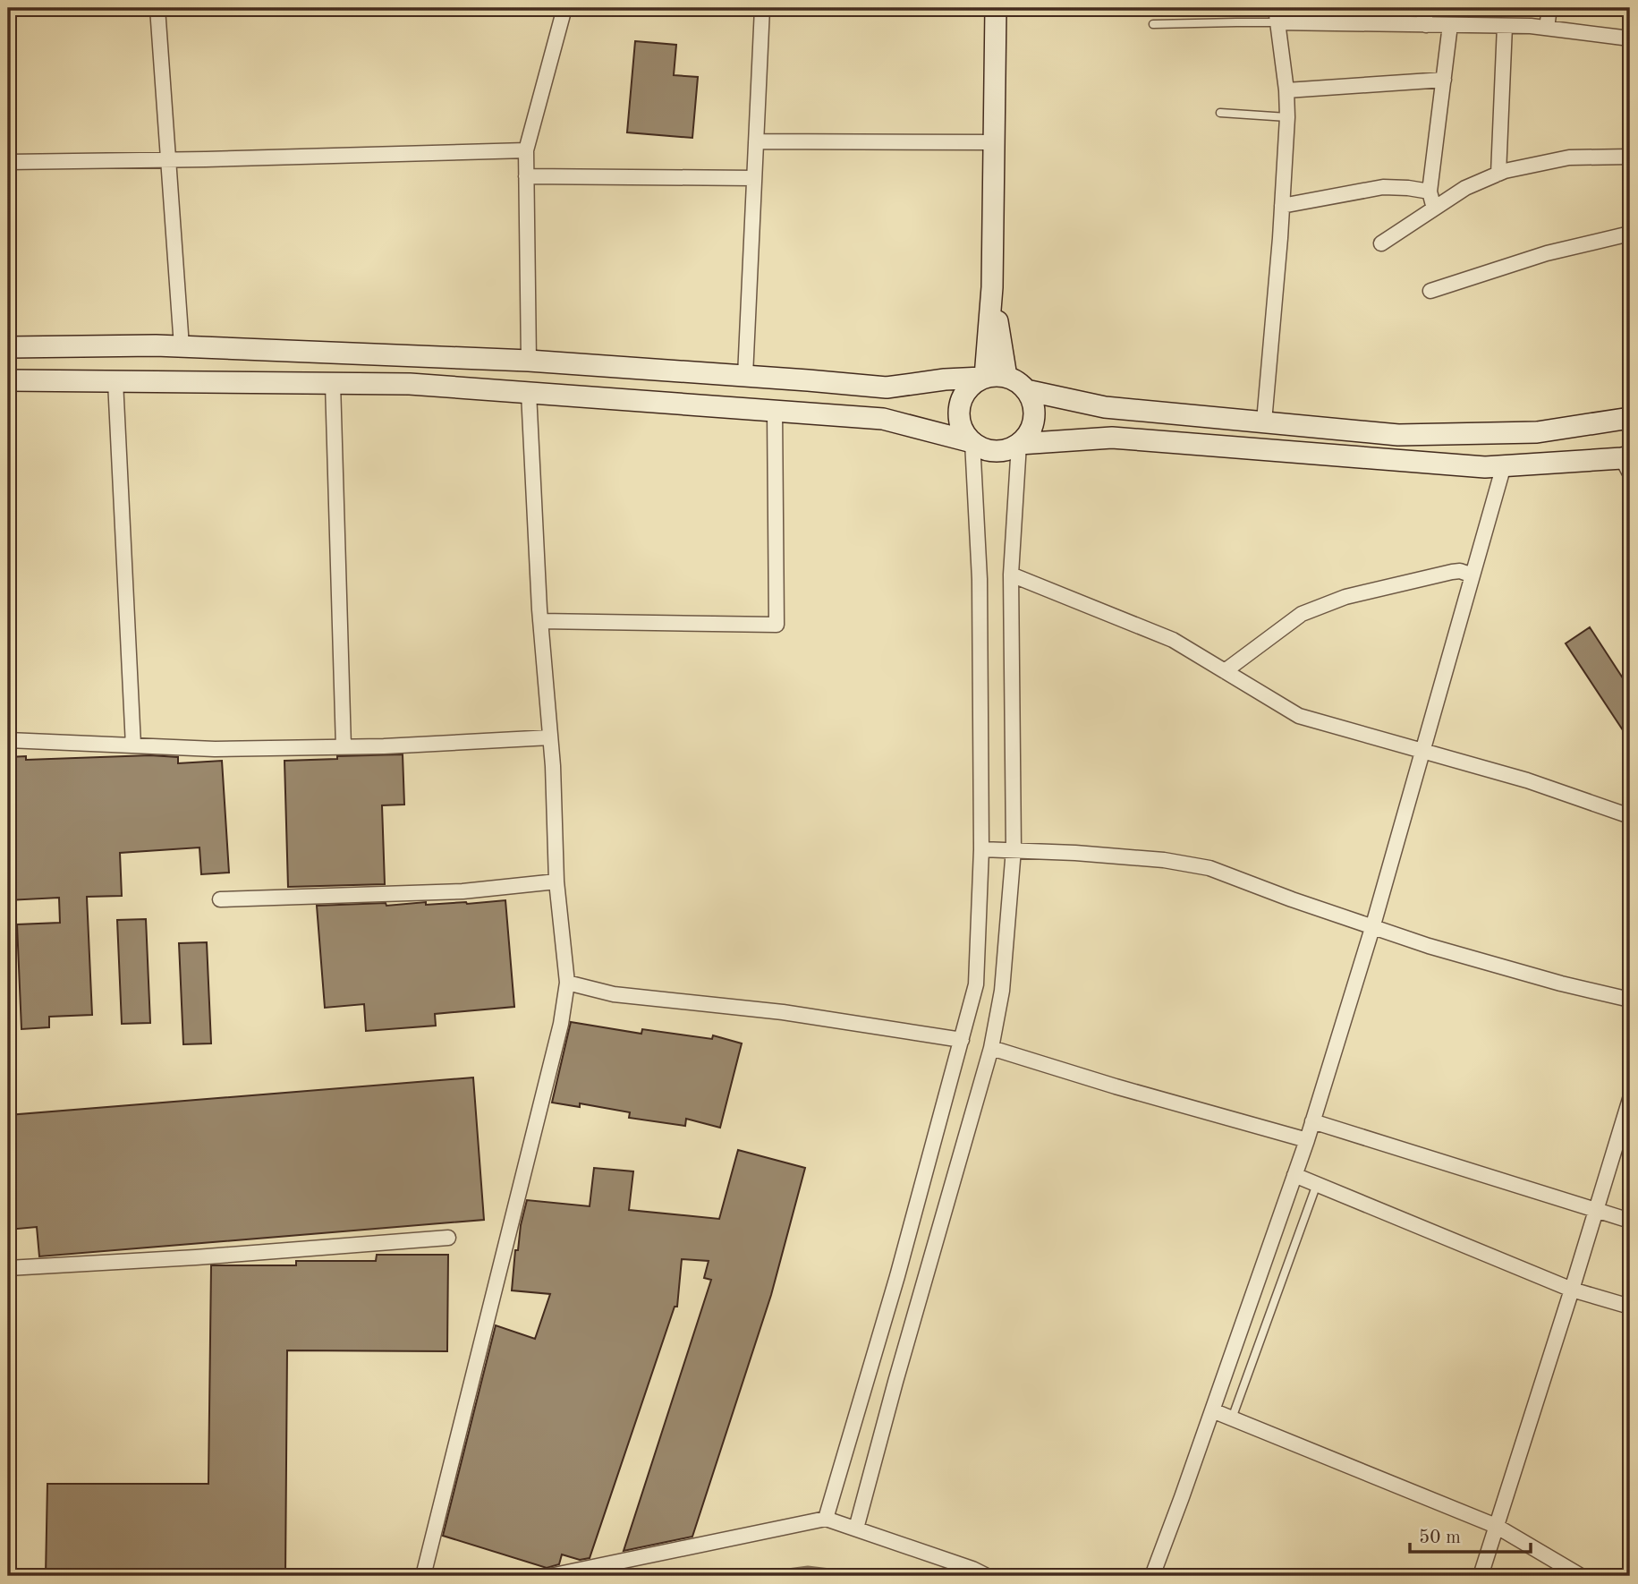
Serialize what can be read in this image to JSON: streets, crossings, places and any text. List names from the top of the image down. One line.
{"scale_bar":"50 m"}
